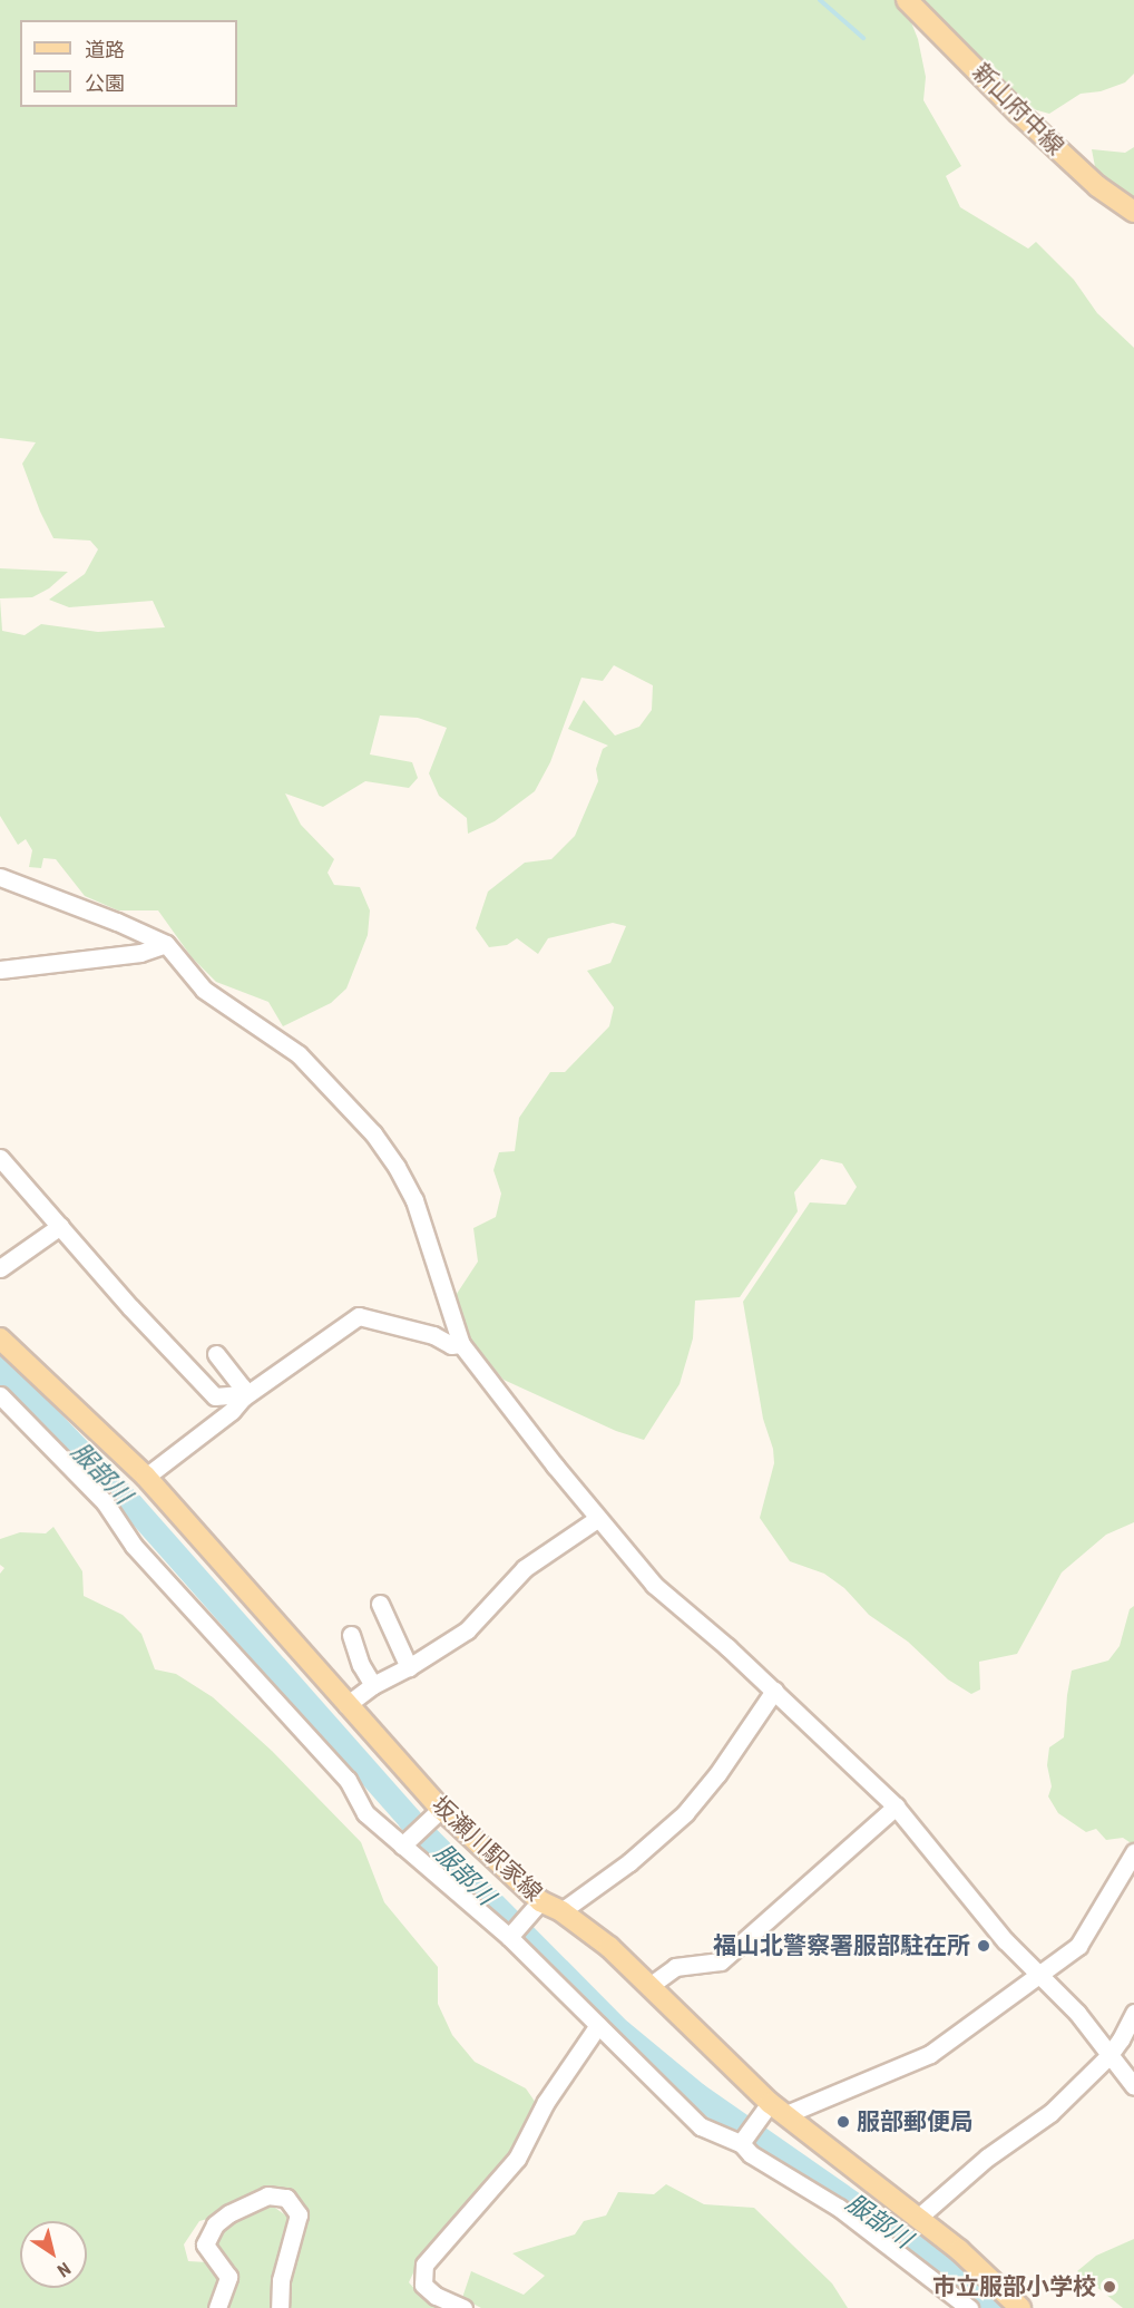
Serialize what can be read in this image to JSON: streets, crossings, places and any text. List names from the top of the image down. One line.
{"streets":{"main road":["新山府中線","坂瀬川駅家線"]},"water":["服部川"],"places":["福山北警察署服部駐在所","服部郵便局","市立服部小学校"],"legend":["道路","公園"],"north":"bottom right"}
